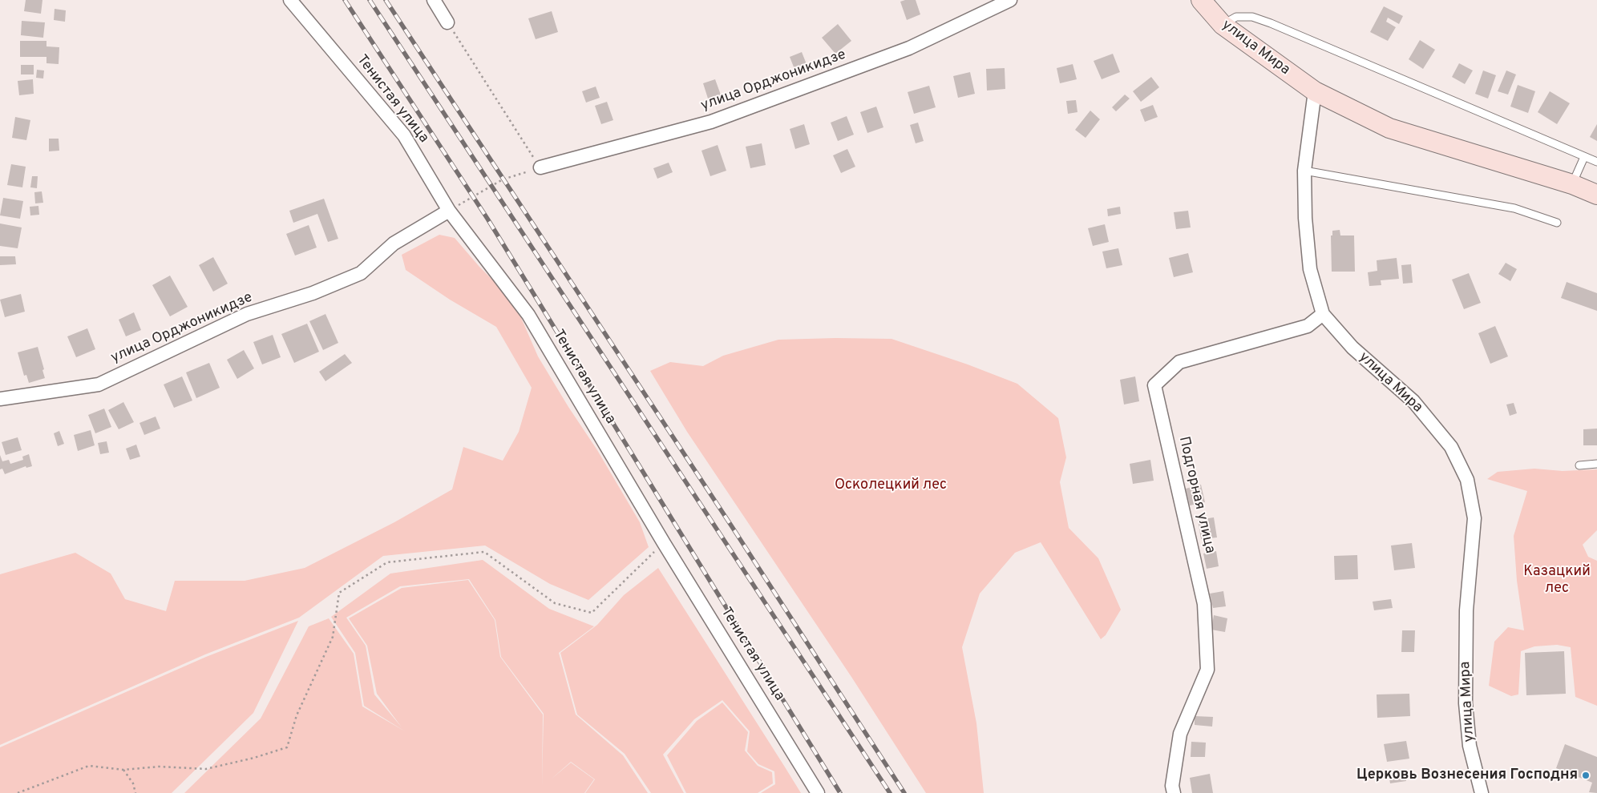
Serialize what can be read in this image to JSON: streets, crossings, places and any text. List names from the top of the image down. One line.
{"streets":{"main road":["улица Мира"],"street":["улица Орджоникидзе","Тенистая улица","Подгорная улица"]},"crossings":[["улица Мира","Подгорная улица"],["улица Орджоникидзе","Тенистая улица"]],"parks":["Осколецкий лес","Казацкий лес"],"places":["Церковь Вознесения Господня"]}
